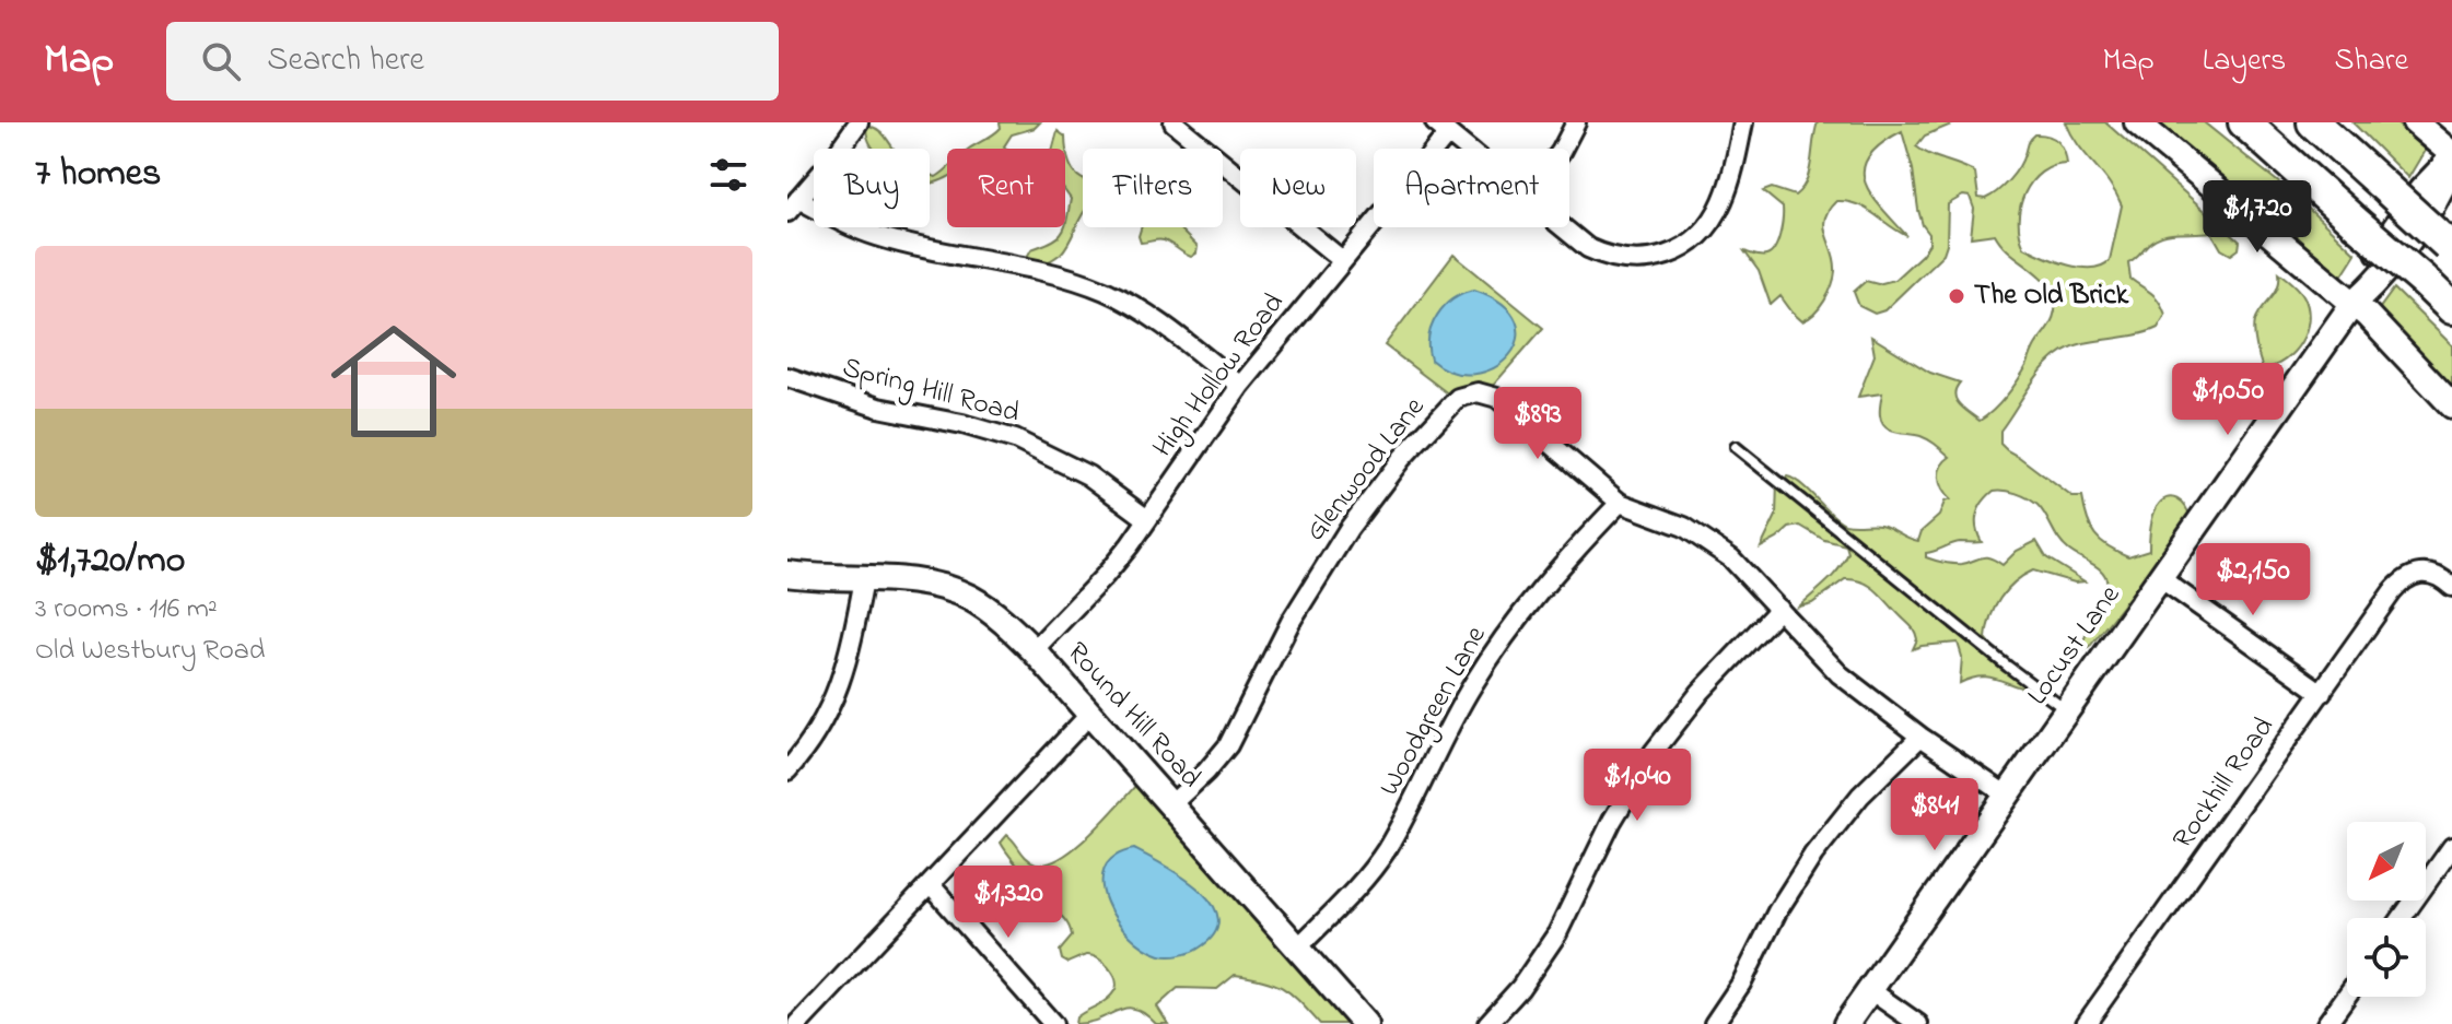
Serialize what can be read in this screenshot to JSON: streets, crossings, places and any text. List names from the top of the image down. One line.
{"streets":{"street":["High Hollow Road","Spring Hill Road","Glenwood Lane","Locust Lane","Woodgreen Lane","Round Hill Road","Rockhill Road"]},"crossings":[["High Hollow Road","Spring Hill Road"],["High Hollow Road","Round Hill Road"],["Glenwood Lane","Locust Lane"],["Glenwood Lane","Woodgreen Lane"],["Glenwood Lane","Round Hill Road"],["Woodgreen Lane","Round Hill Road"]],"places":["The Old Brick"],"north":"bottom left","page":{"header":"Map","search":"Search here","nav":["Map","Layers","Share"],"heading":"7 homes","chip":["Buy","Rent","Filters","New","Apartment"],"price":["$1,720","$1,050","$893","$2,150","$1,040","$841","$1,320"],"list":[{"name":"$1,720/mo","note":"3 rooms · 116 m² · Old Westbury Road"}]}}
